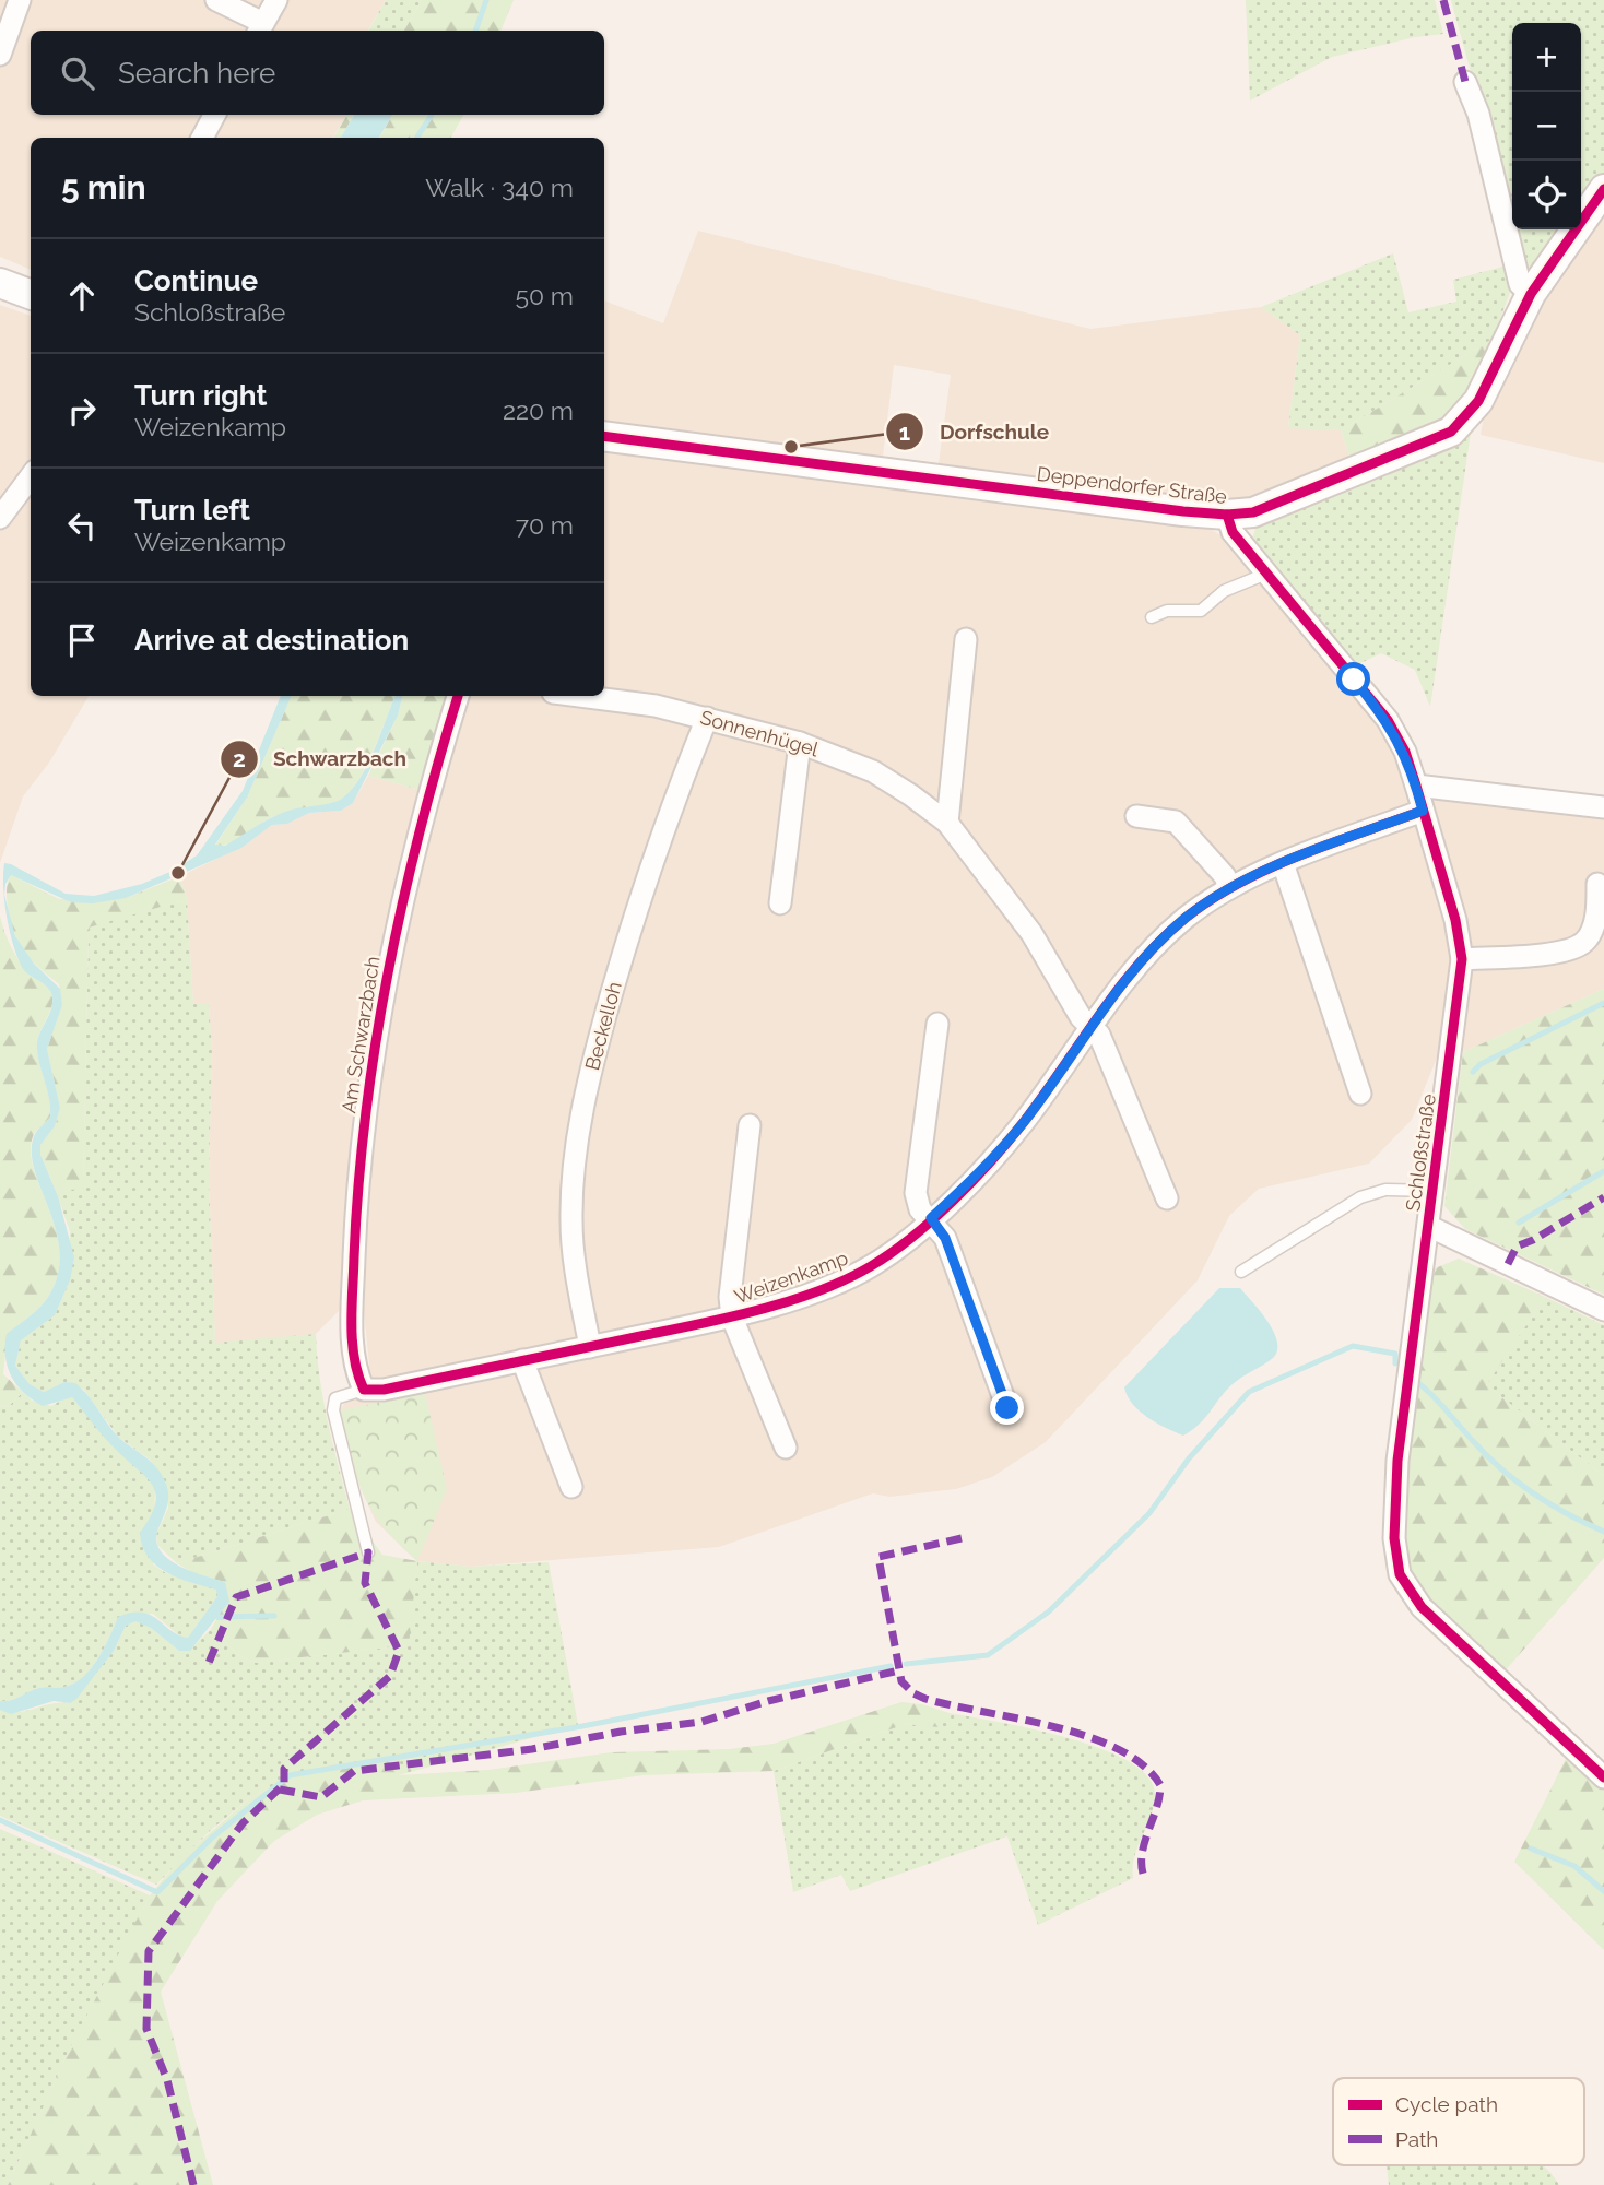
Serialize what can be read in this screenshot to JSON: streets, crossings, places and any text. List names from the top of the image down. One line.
{"streets":{"street":["Deppendorfer Straße","Sonnenhügel","Beckelloh","Am Schwarzbach","Schloßstraße","Weizenkamp"]},"crossings":[["Deppendorfer Straße","Schloßstraße"],["Sonnenhügel","Beckelloh"],["Sonnenhügel","Weizenkamp"],["Beckelloh","Weizenkamp"],["Am Schwarzbach","Weizenkamp"],["Schloßstraße","Weizenkamp"]],"places":["Dorfschule","Schwarzbach"],"legend":["Cycle path","Path"],"page":{"map_buttons":["+","−"],"search":"Search here","heading":["5 min","Walk · 340 m"],"list":[["Continue","Schloßstraße","50 m"],["Turn right","Weizenkamp","220 m"],["Turn left","Weizenkamp","70 m"],"Arrive at destination"]}}
